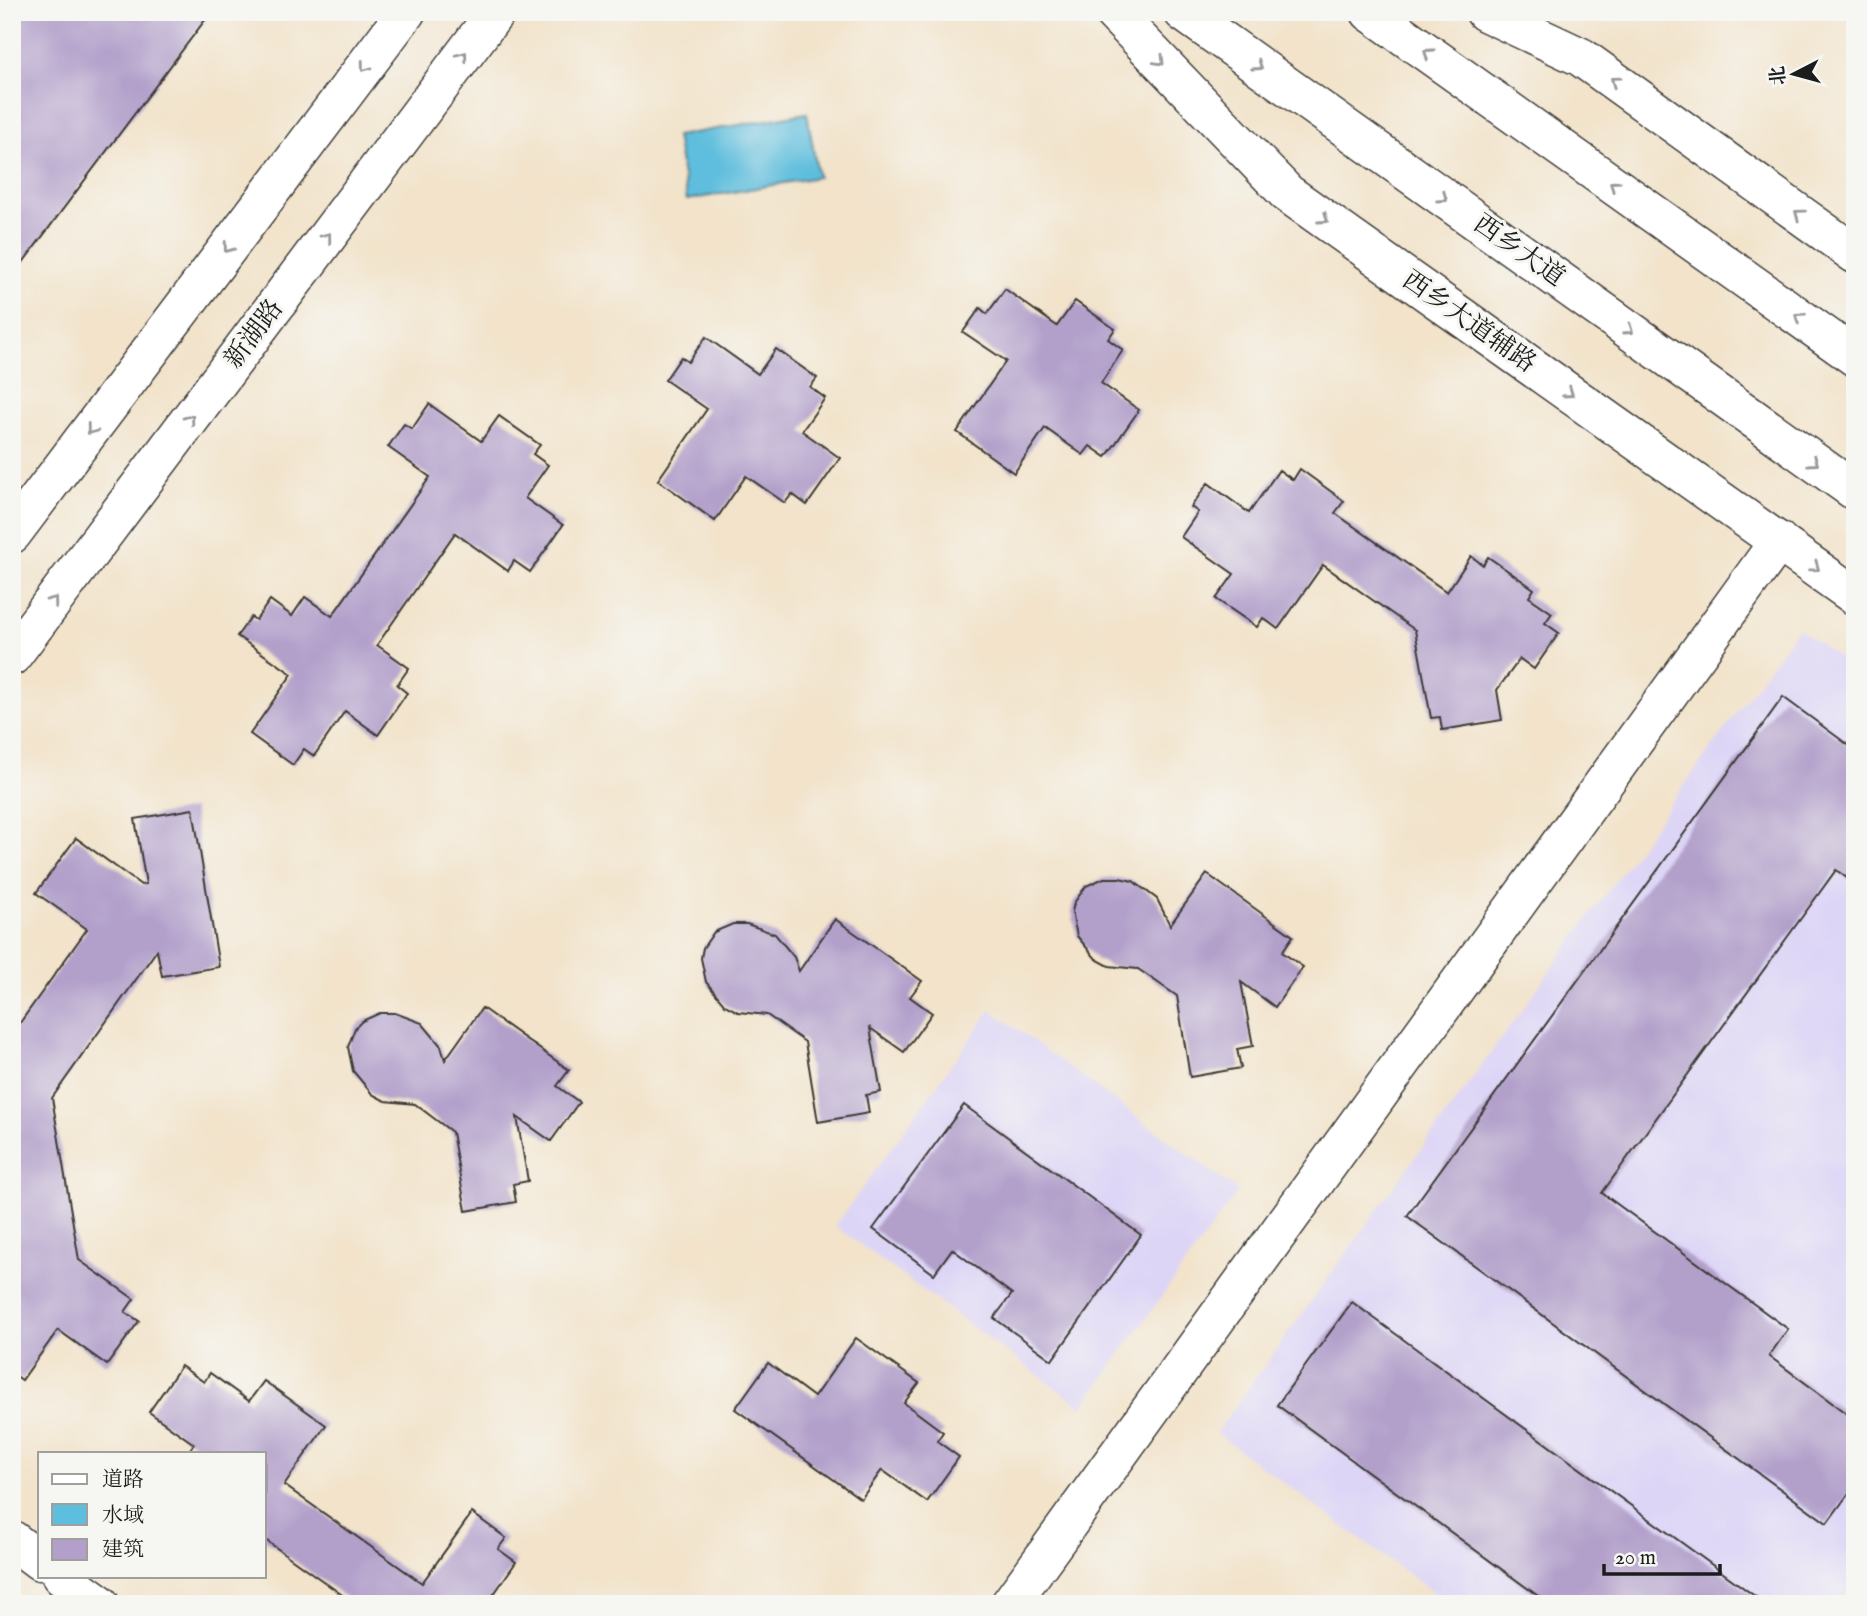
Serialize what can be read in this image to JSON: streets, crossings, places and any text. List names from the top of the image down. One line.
{"streets":{"main road":["西乡大道","西乡大道辅路","新湖路"]},"legend":["道路","水域","建筑"],"scale_bar":"20 m","north":"left"}
